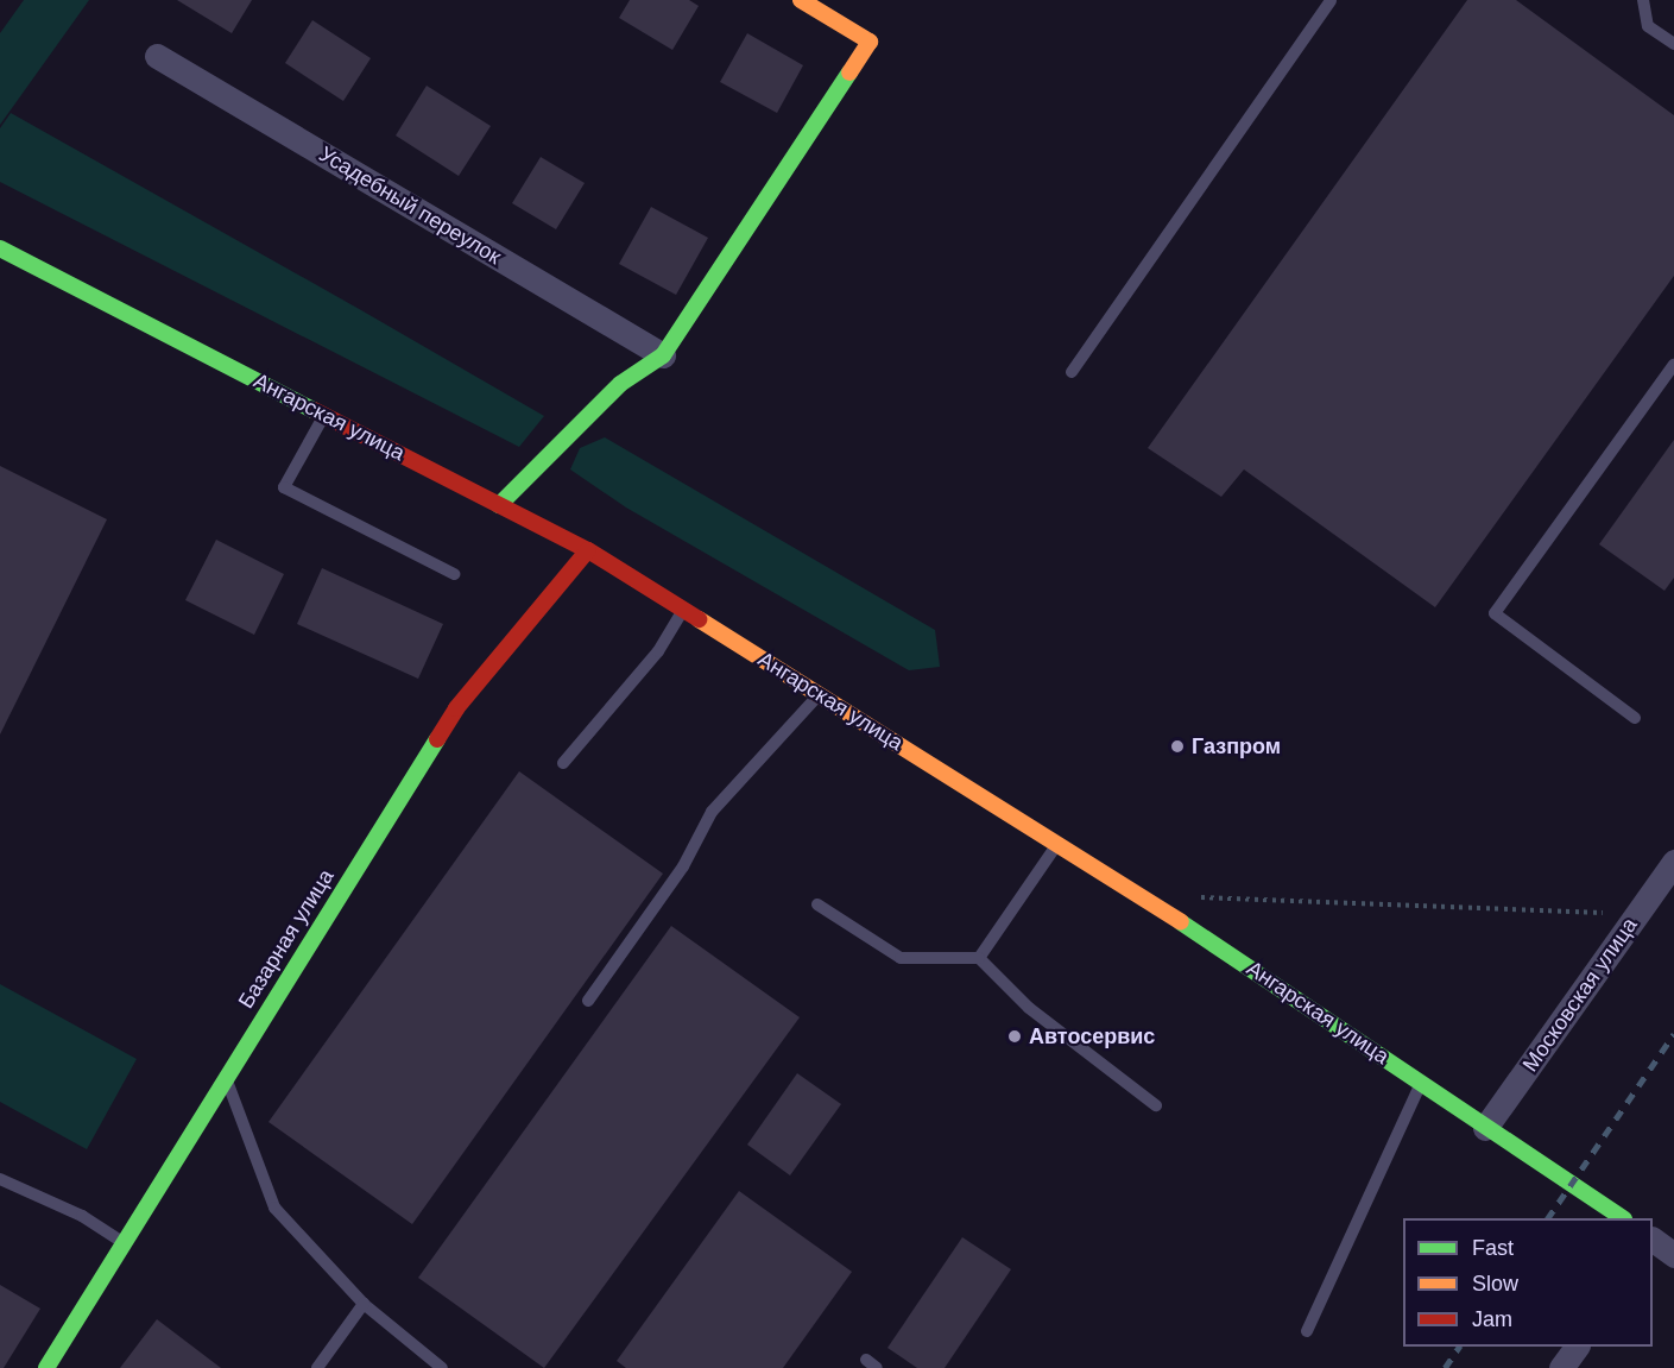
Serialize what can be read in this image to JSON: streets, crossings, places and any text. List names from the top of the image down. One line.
{"streets":{"street":["Усадебный переулок","Ангарская улица","Базарная улица","Московская улица"]},"crossings":[["Ангарская улица","Базарная улица"],["Ангарская улица","Московская улица"]],"places":["Газпром","Автосервис"],"legend":["Fast","Slow","Jam"]}
